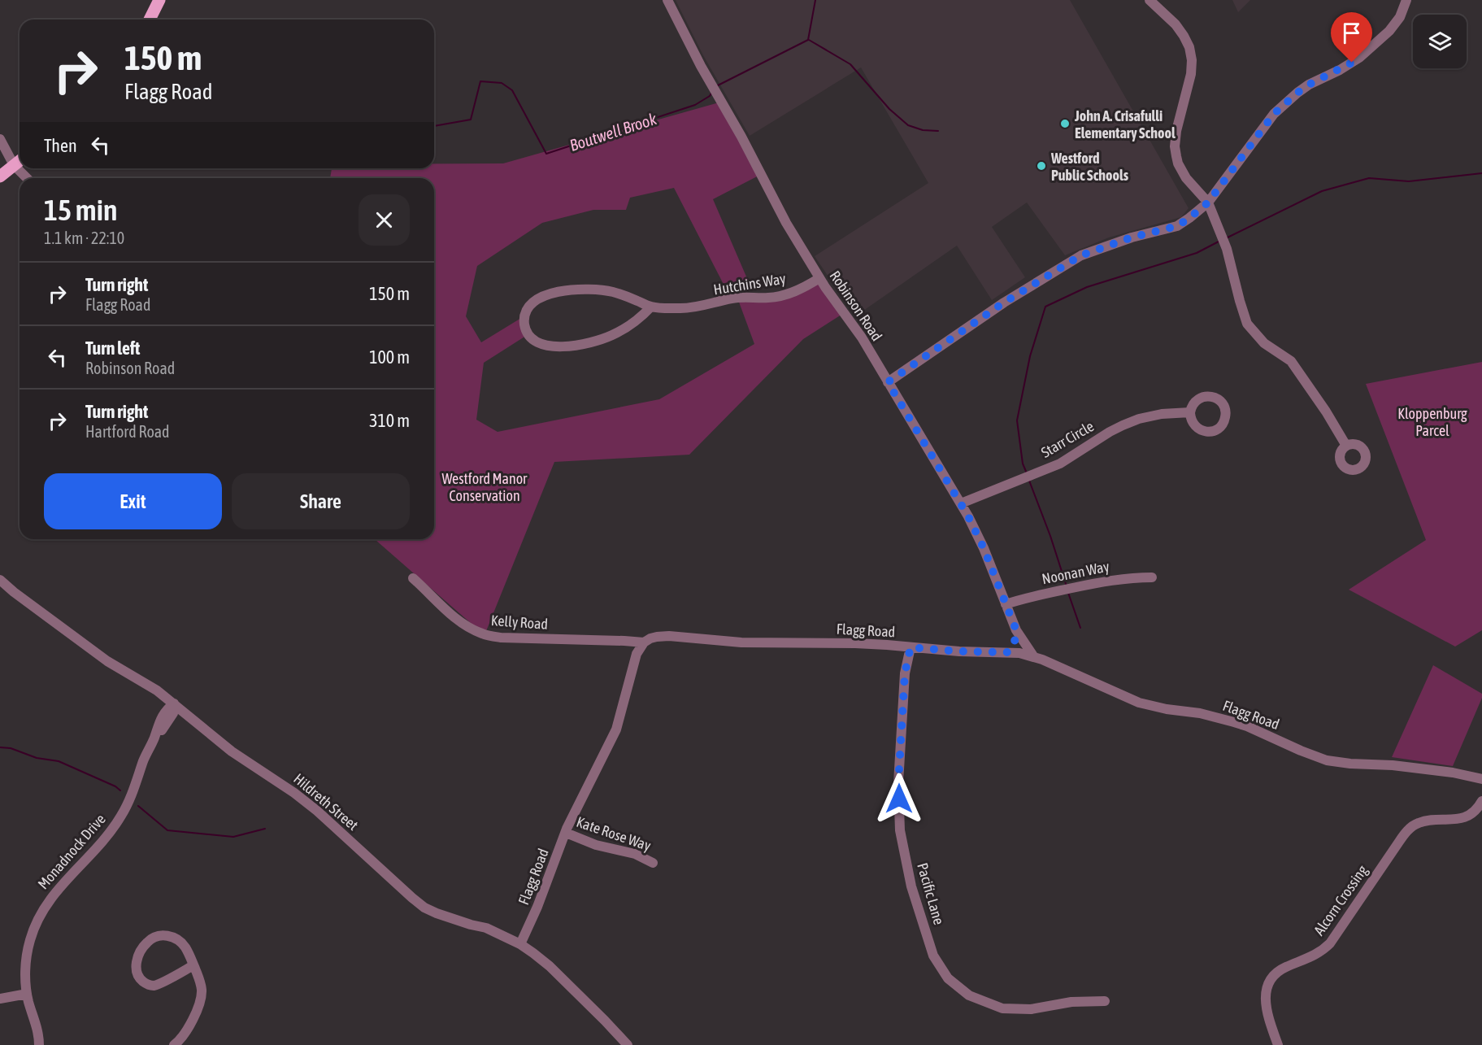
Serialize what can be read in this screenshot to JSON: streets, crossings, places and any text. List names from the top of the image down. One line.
{"streets":{"street":["Hutchins Way","Robinson Road","Starr Circle","Noonan Way","Kelly Road","Flagg Road","Hildreth Street","Kate Rose Way","Monadnock Drive","Pacific Lane","Alcorn Crossing"]},"crossings":[["Hutchins Way","Robinson Road"],["Robinson Road","Starr Circle"],["Robinson Road","Noonan Way"],["Robinson Road","Flagg Road"],["Kelly Road","Flagg Road"],["Flagg Road","Hildreth Street"],["Flagg Road","Kate Rose Way"],["Flagg Road","Pacific Lane"],["Hildreth Street","Monadnock Drive"]],"water":["Boutwell Brook"],"parks":["Kloppenburg Parcel","Westford Manor Conservation"],"places":["John A. Crisafulli Elementary School","Westford Public Schools"],"page":{"turn":["150 m","Flagg Road"],"then":"Then","heading":["15 min","1.1 km · 22:10"],"list":[{"name":"Turn right","note":"Flagg Road","value":"150 m"},{"name":"Turn left","note":"Robinson Road","value":"100 m"},{"name":"Turn right","note":"Hartford Road","value":"310 m"}],"buttons":["Exit","Share"]}}
